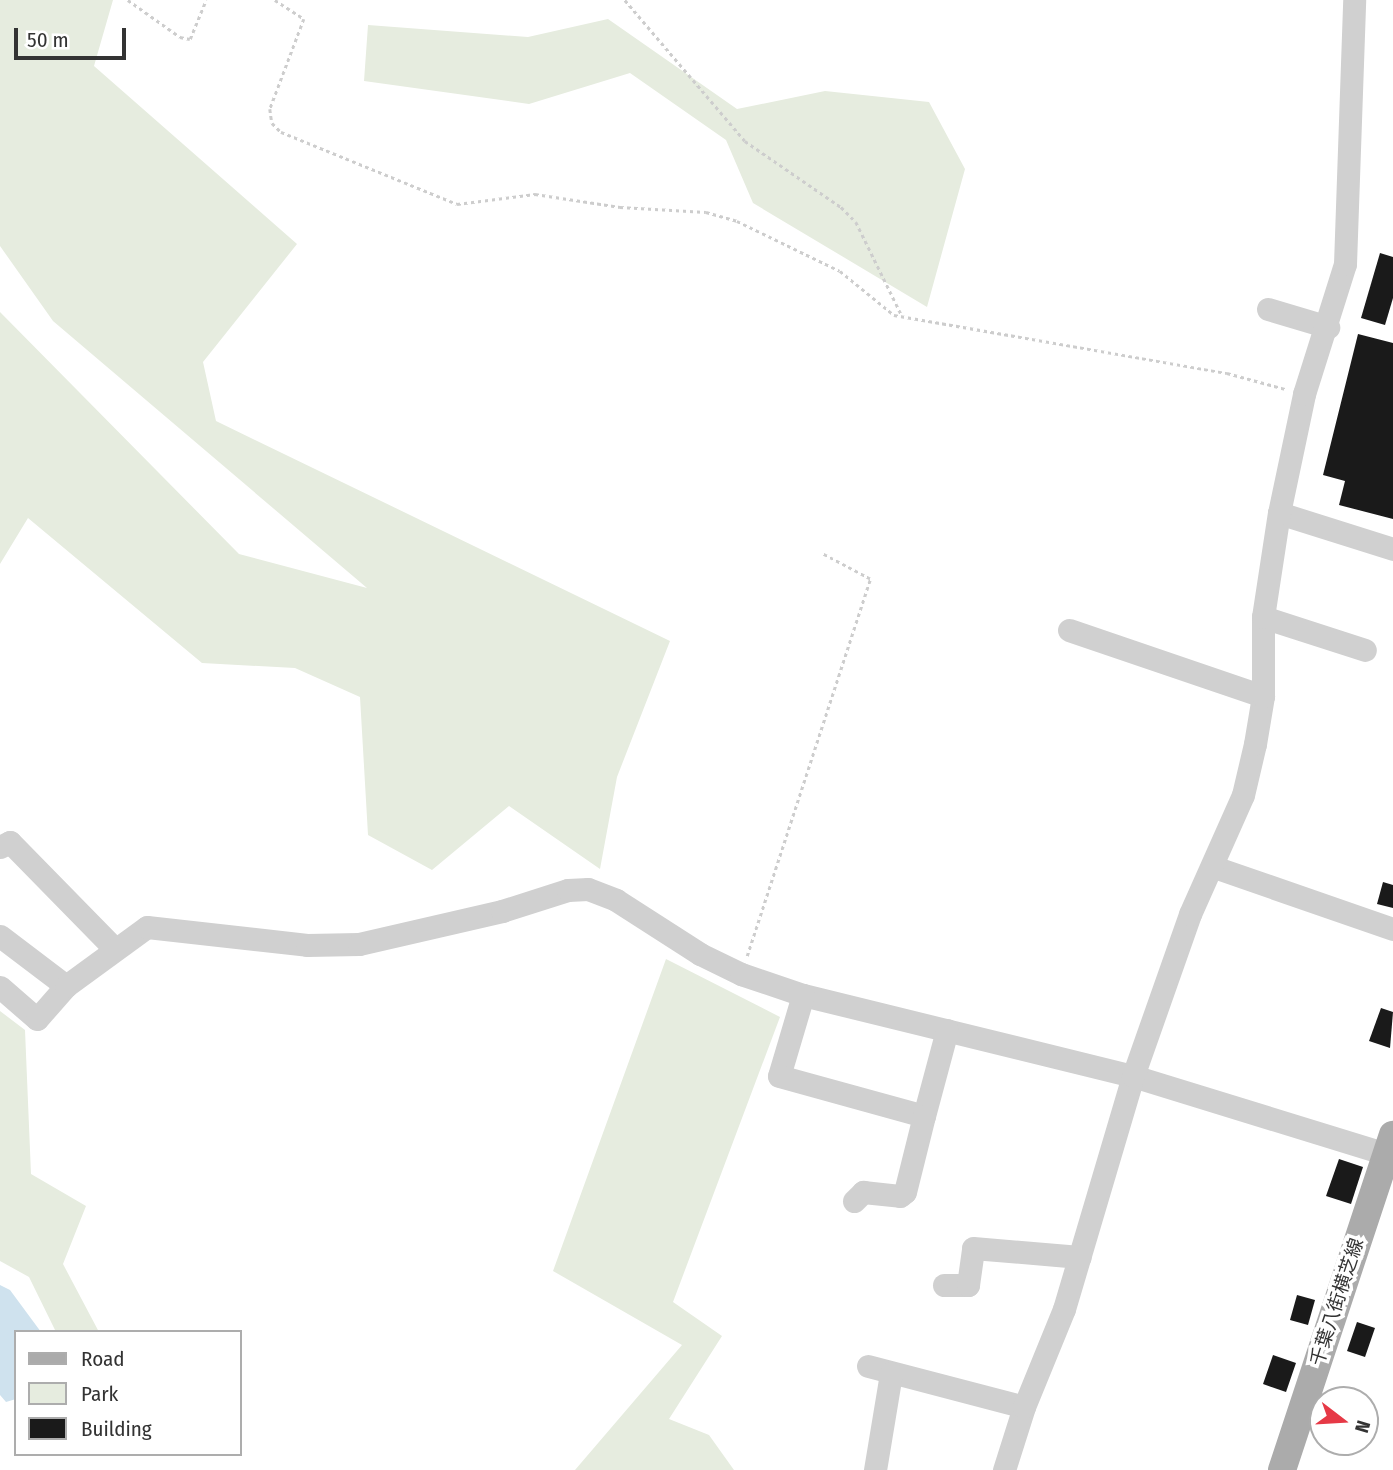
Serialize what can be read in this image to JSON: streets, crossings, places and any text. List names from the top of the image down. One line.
{"streets":{"main road":["千葉八街横芝線"]},"legend":["Road","Park","Building"],"scale_bar":"50 m","north":"right"}
